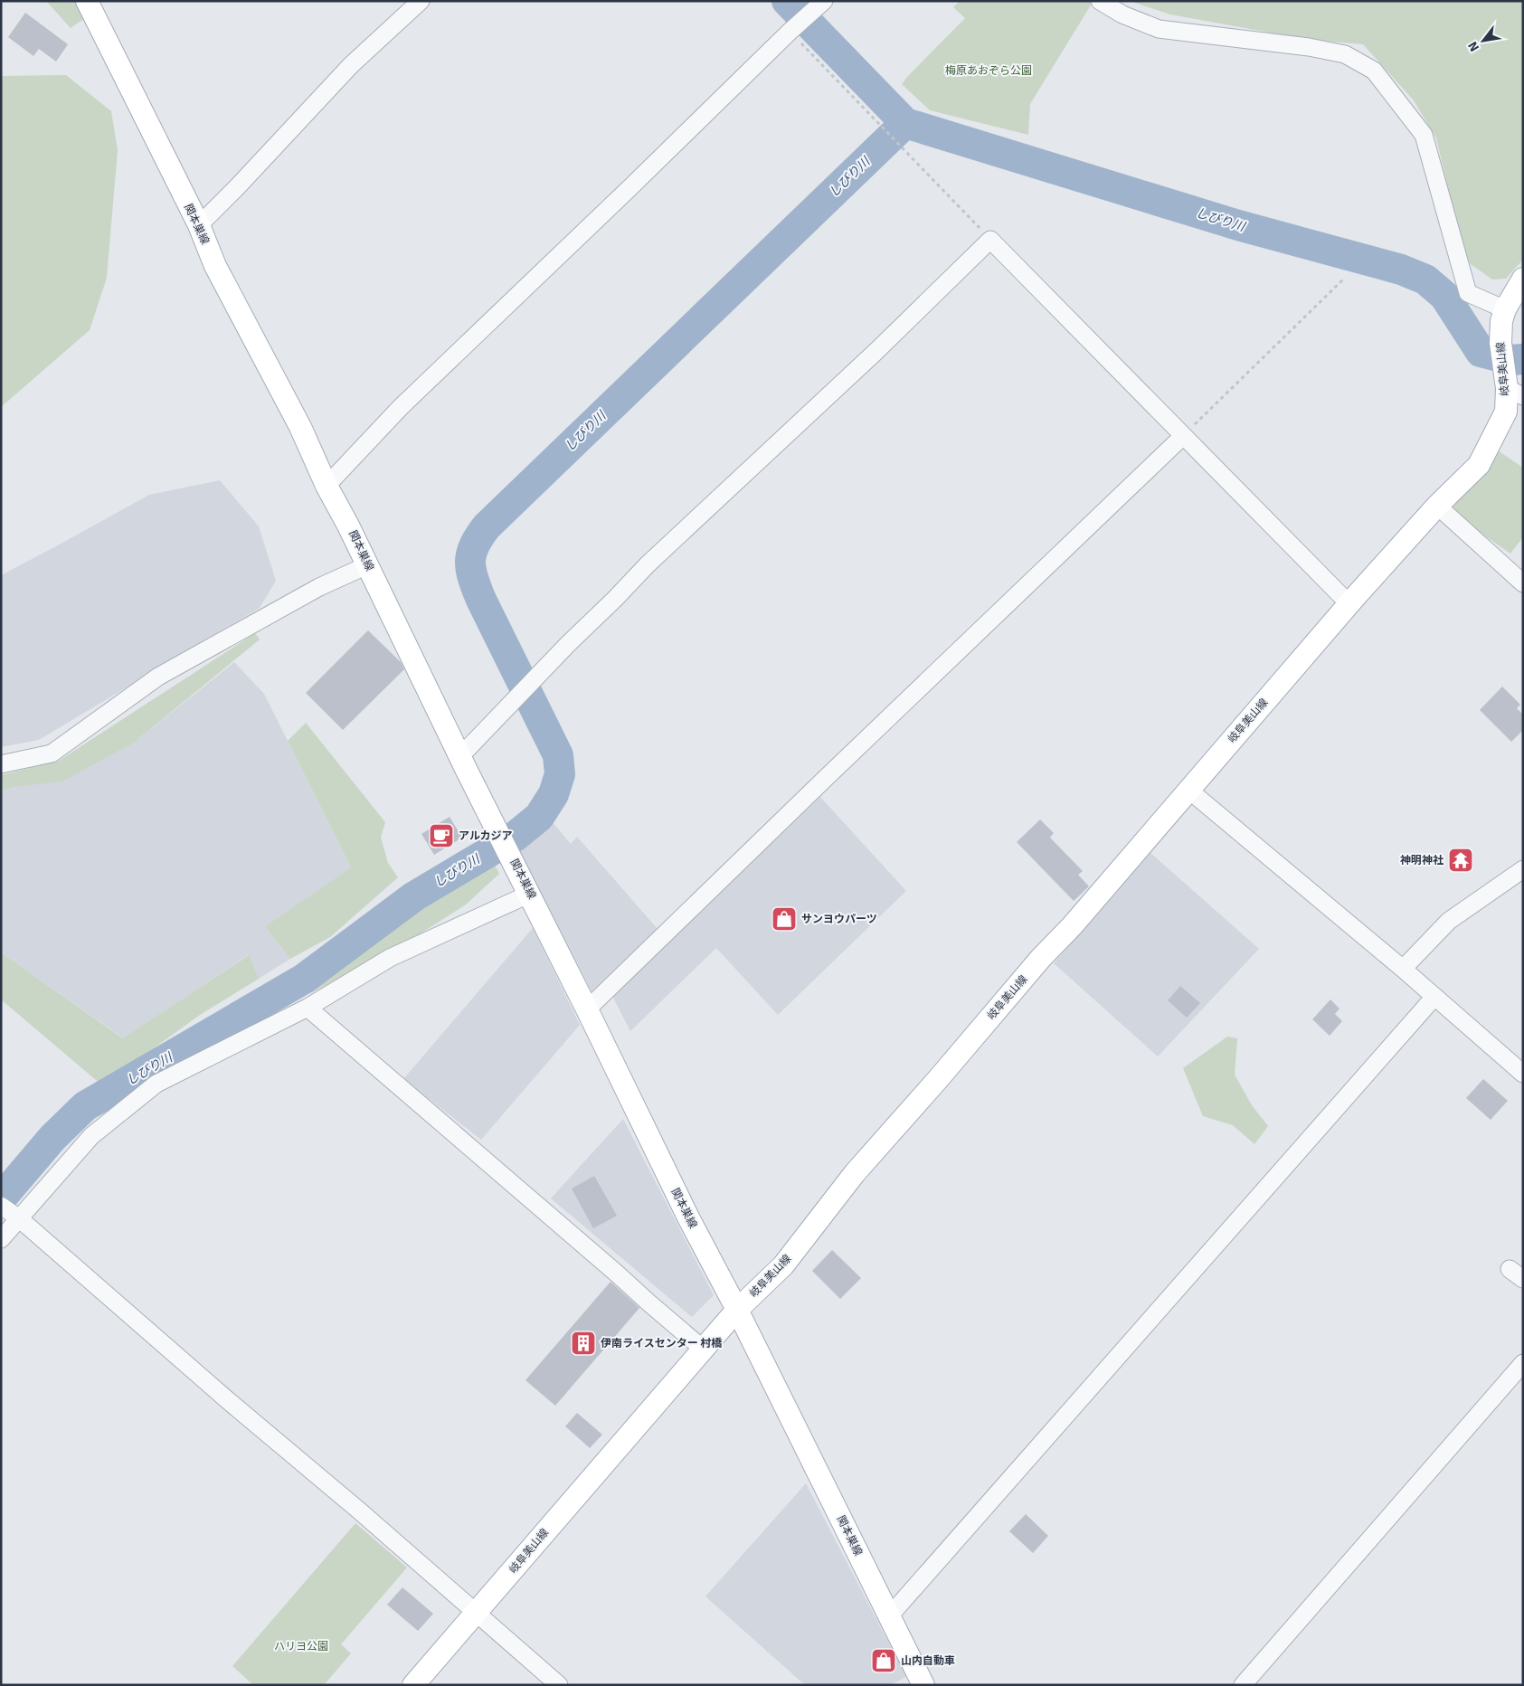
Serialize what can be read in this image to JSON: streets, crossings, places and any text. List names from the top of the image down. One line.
{"streets":{"main road":["関本巣線","岐阜美山線"]},"crossings":[["関本巣線","岐阜美山線"]],"water":["しびり川"],"parks":["梅原あおぞら公園","ハリヨ公園"],"places":{"cafe":["アルカジア"],"temple":["神明神社"],"shop":["サンヨウパーツ","山内自動車"],"building":["伊南ライスセンター 村橋"]},"north":"bottom left"}
